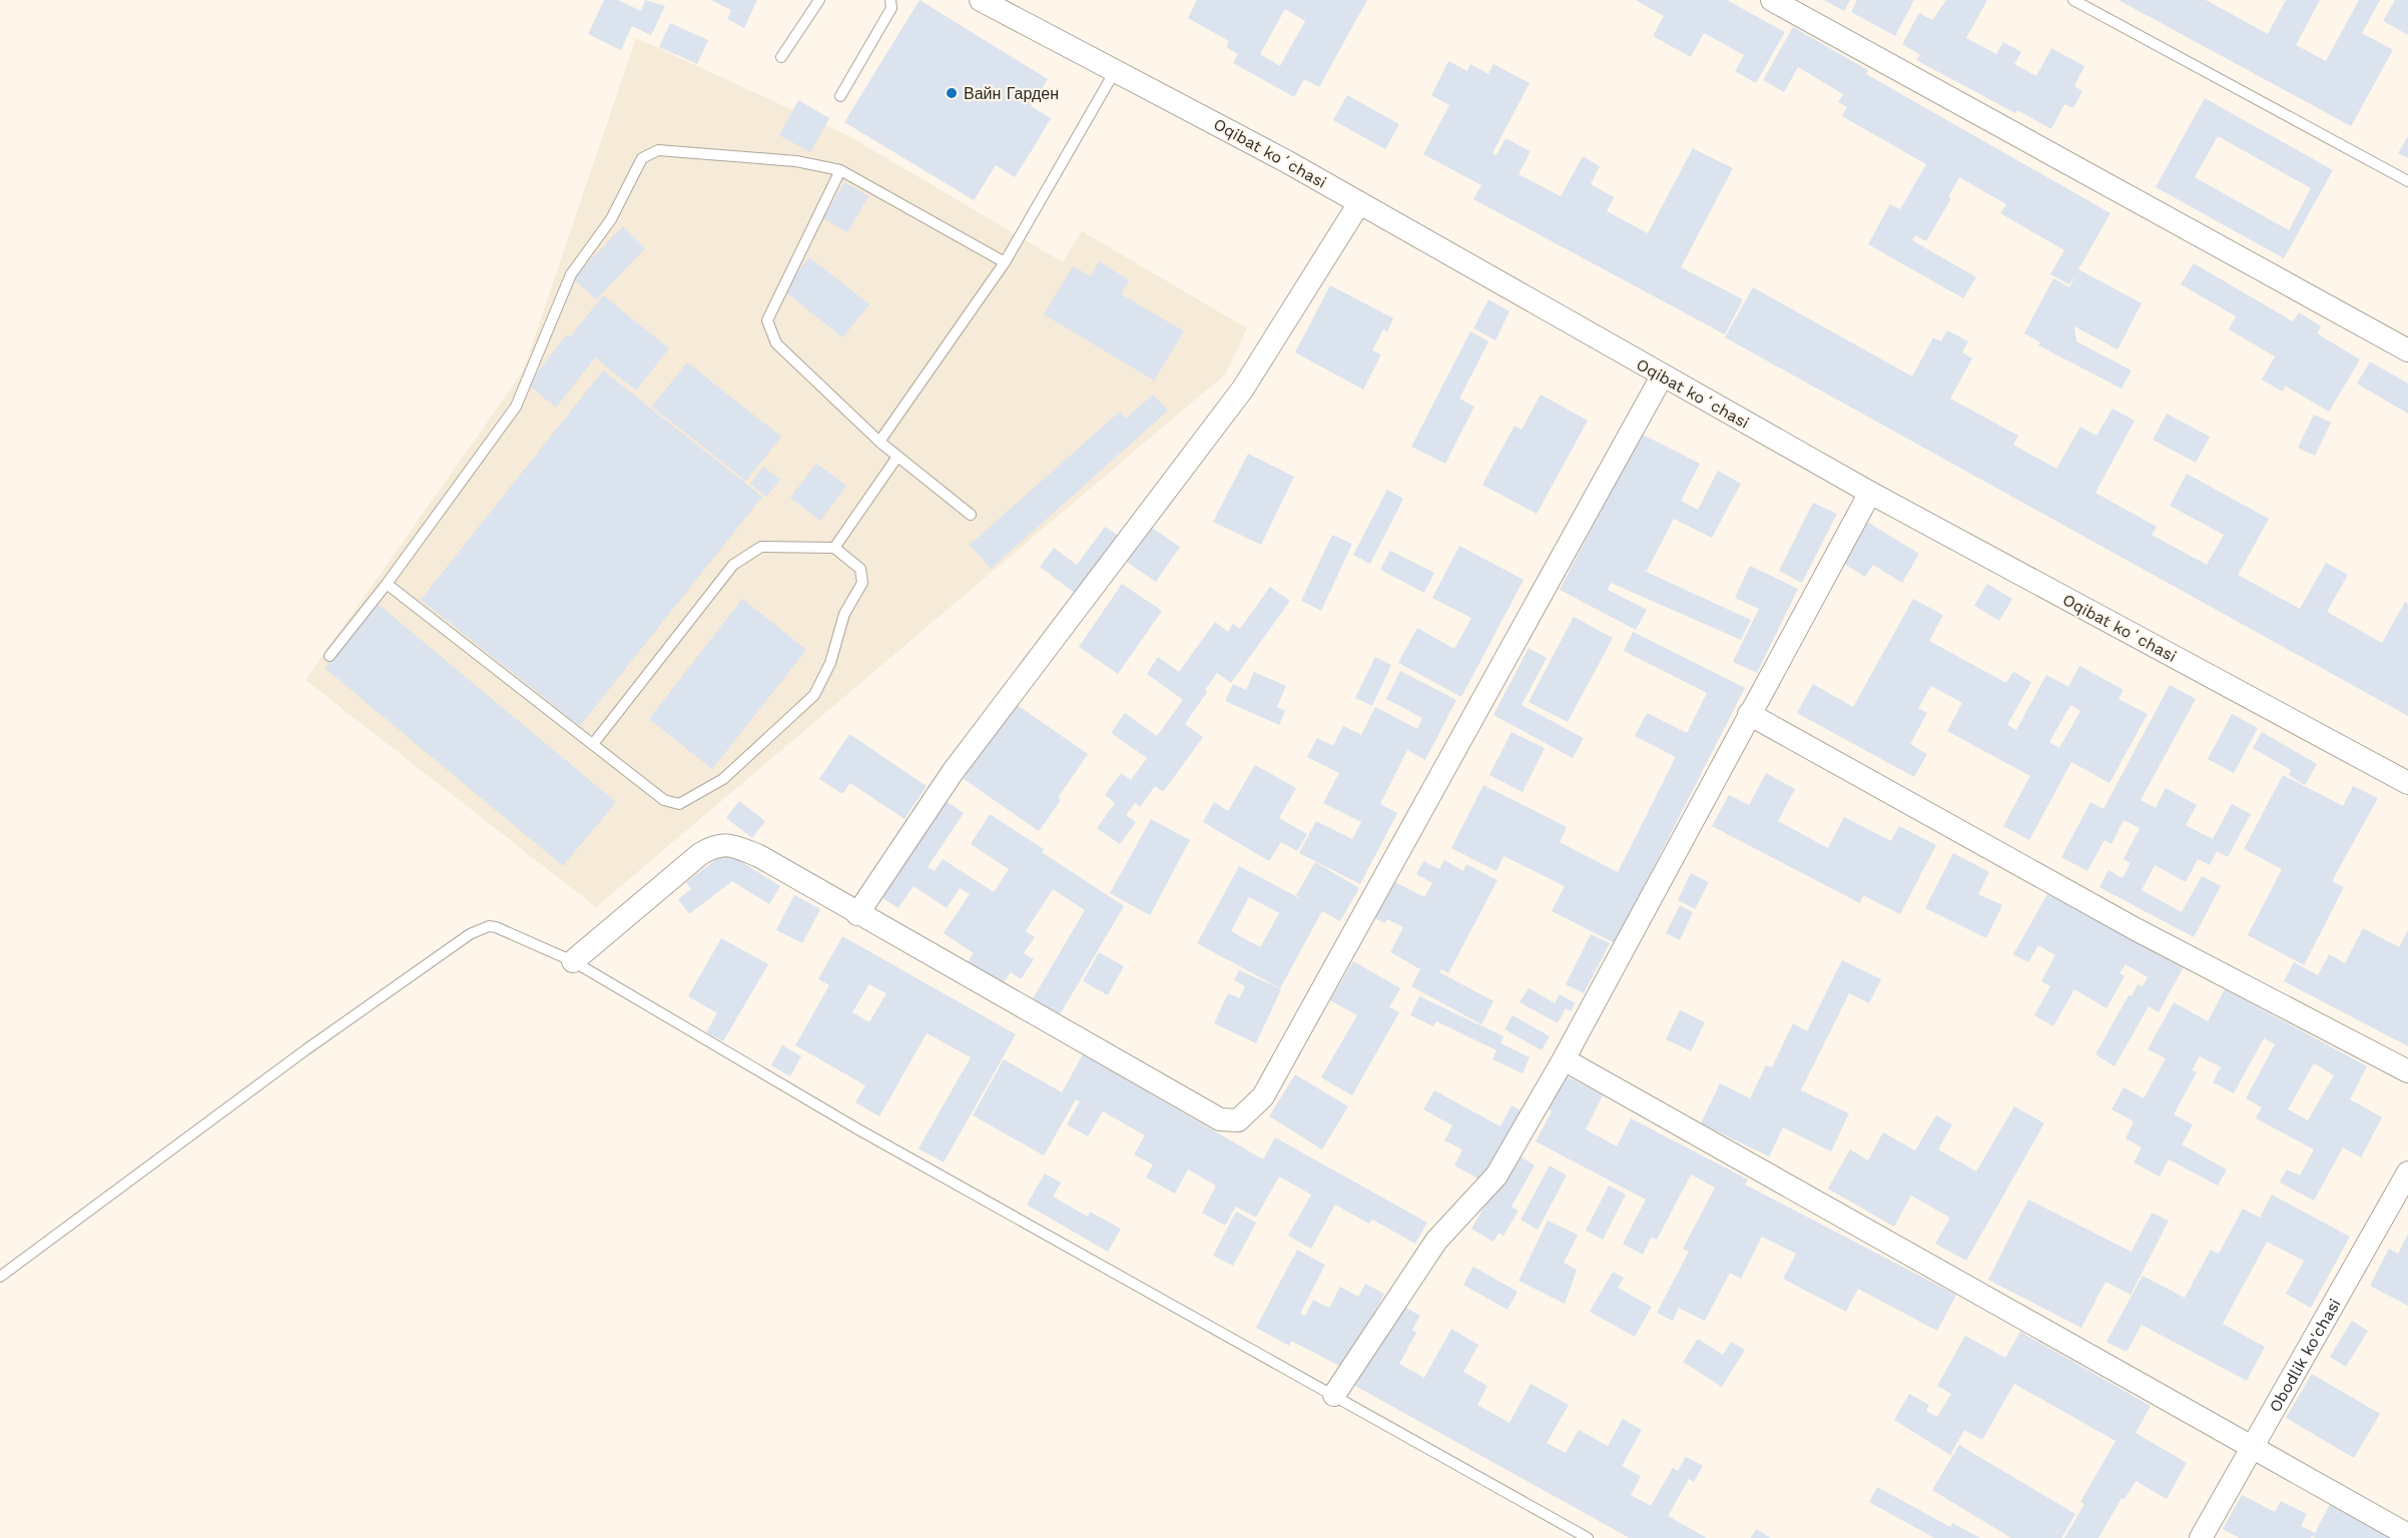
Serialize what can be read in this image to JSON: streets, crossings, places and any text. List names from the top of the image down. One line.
{"streets":{"street":["Oqibat koʻchasi","Obodlik ko'chasi"]},"places":["Вайн Гарден"]}
